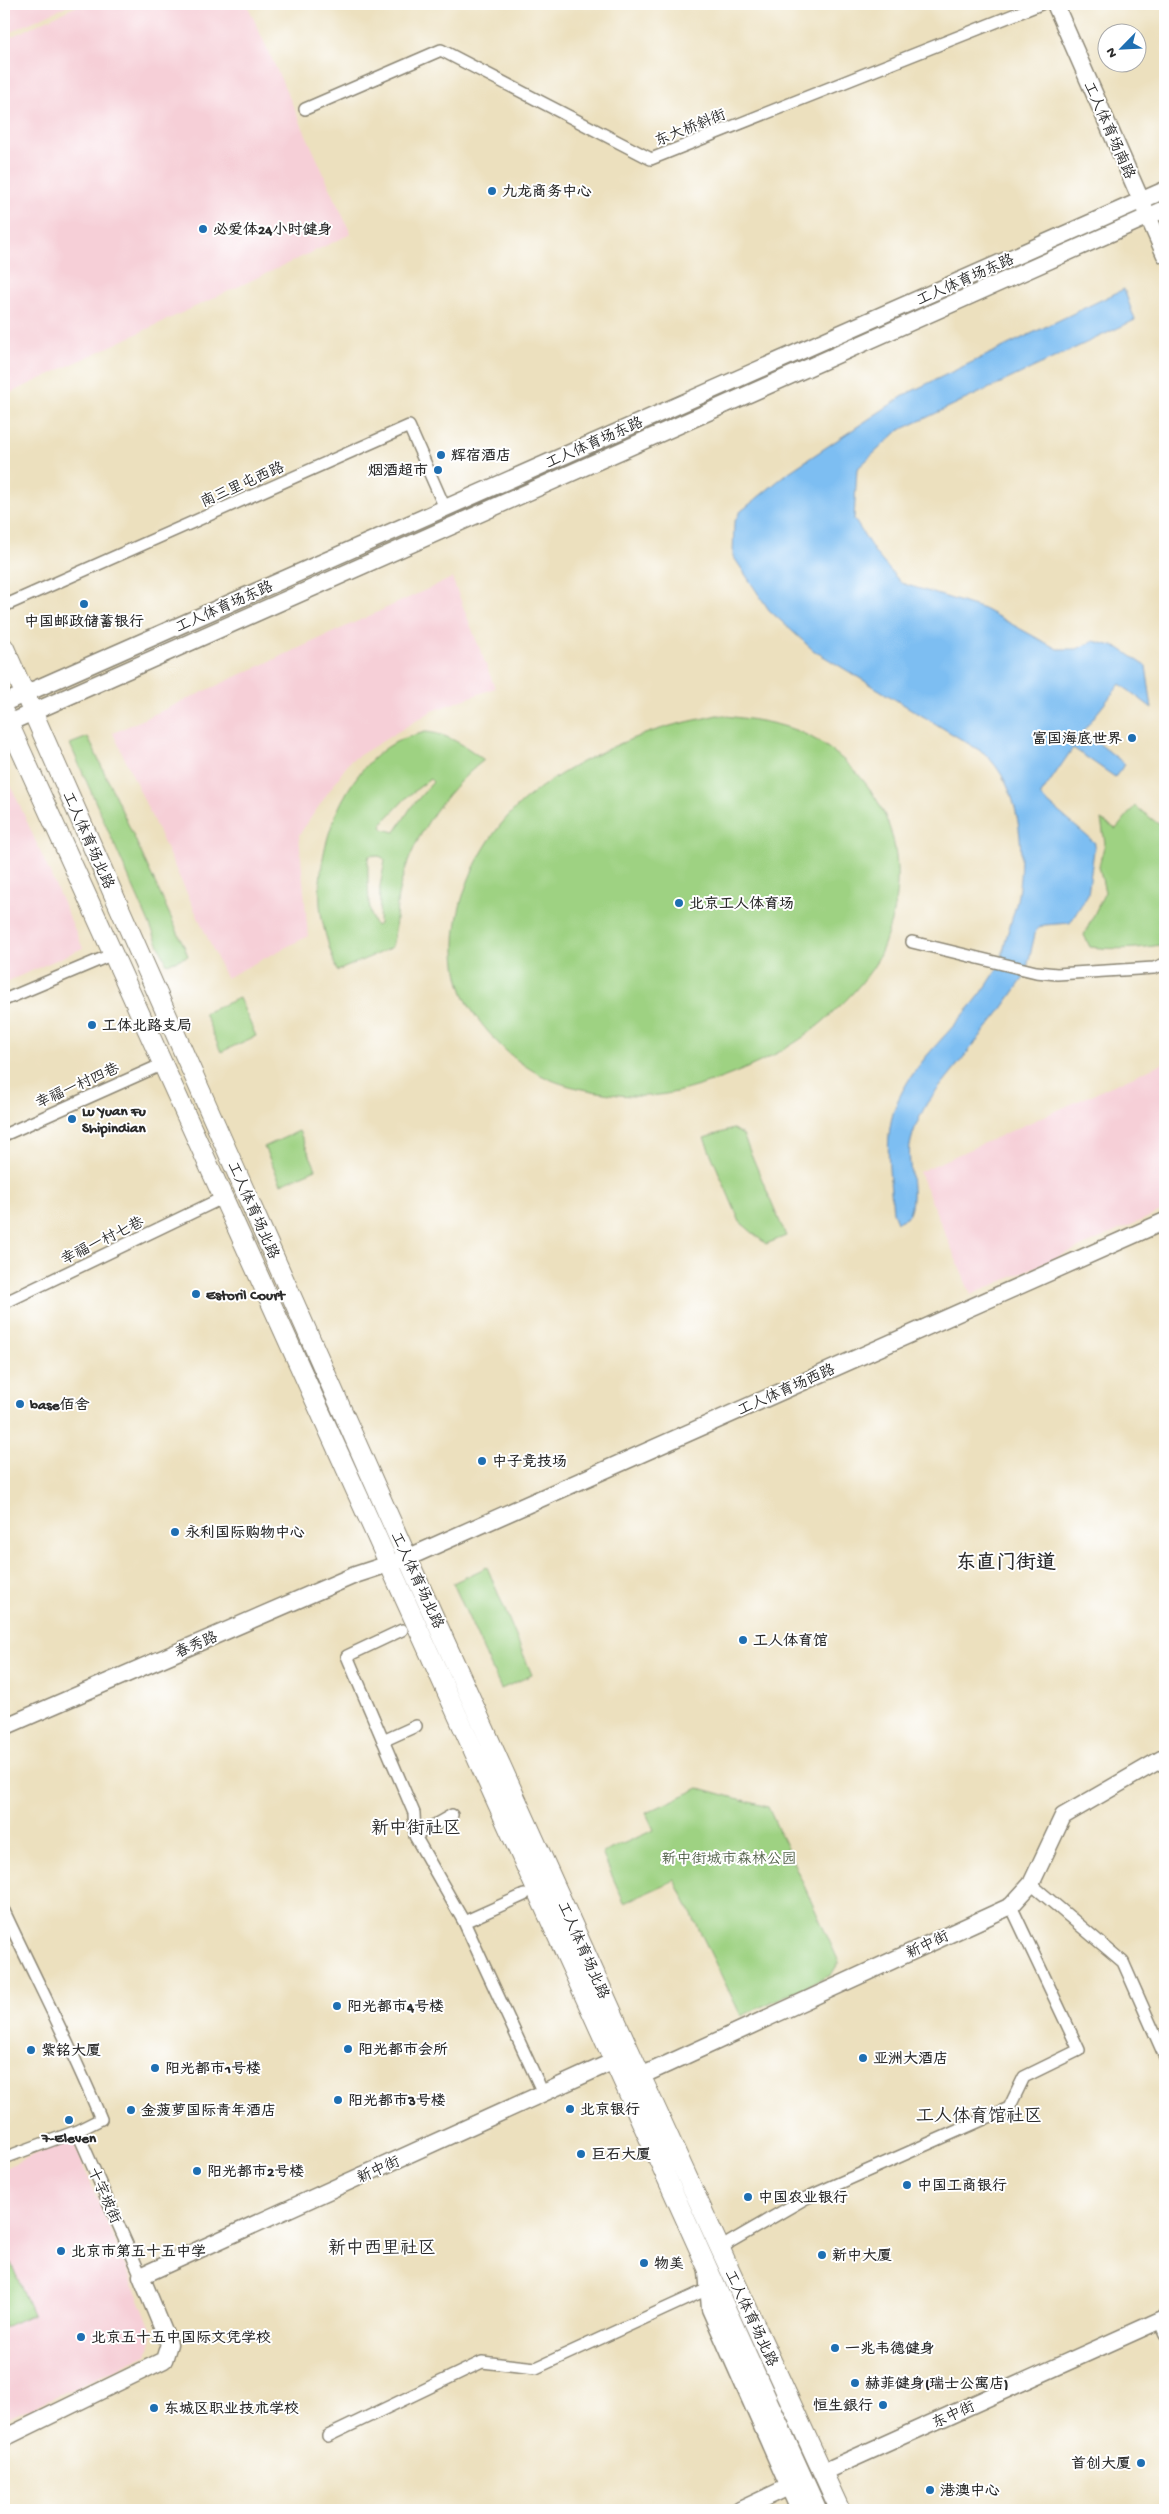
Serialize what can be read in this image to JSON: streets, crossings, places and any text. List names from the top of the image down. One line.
{"streets":{"main road":["工人体育场北路"],"street":["东大桥斜街","工人体育场南路","工人体育场东路","南三里屯西路","幸福一村四巷","幸福一村七巷","工人体育场西路","春秀路","新中街","十字坡街","东中街"]},"crossings":[["工人体育场南路","工人体育场东路"],["工人体育场东路","南三里屯西路"],["工人体育场东路","工人体育场北路"],["工人体育场北路","幸福一村四巷"],["工人体育场北路","工人体育场西路"],["工人体育场北路","春秀路"],["工人体育场北路","新中街"],["工人体育场北路","东中街"],["工人体育场西路","春秀路"],["新中街","十字坡街"]],"districts":["东直门街道","新中街社区","工人体育馆社区","新中西里社区"],"parks":["新中街城市森林公园"],"places":["九龙商务中心","必爱体24小时健身","辉宿酒店","烟酒超市","中国邮政储蓄银行","富国海底世界","北京工人体育场","工体北路支局","Lu Yuan Fu Shipindian","Estoril Court","base佰舍","中子竞技场","永利国际购物中心","工人体育馆","阳光都市4号楼","阳光都市会所","紫铭大厦","亚洲大酒店","阳光都市1号楼","阳光都市3号楼","北京银行","金菠萝国际青年酒店","7-Eleven","巨石大厦","阳光都市2号楼","中国工商银行","中国农业银行","北京市第五十五中学","新中大厦","物美","北京五十五中国际文凭学校","一兆韦德健身","赫菲健身(瑞士公寓店)","恒生銀行","东城区职业技术学校","首创大厦","港澳中心"],"north":"bottom left"}
